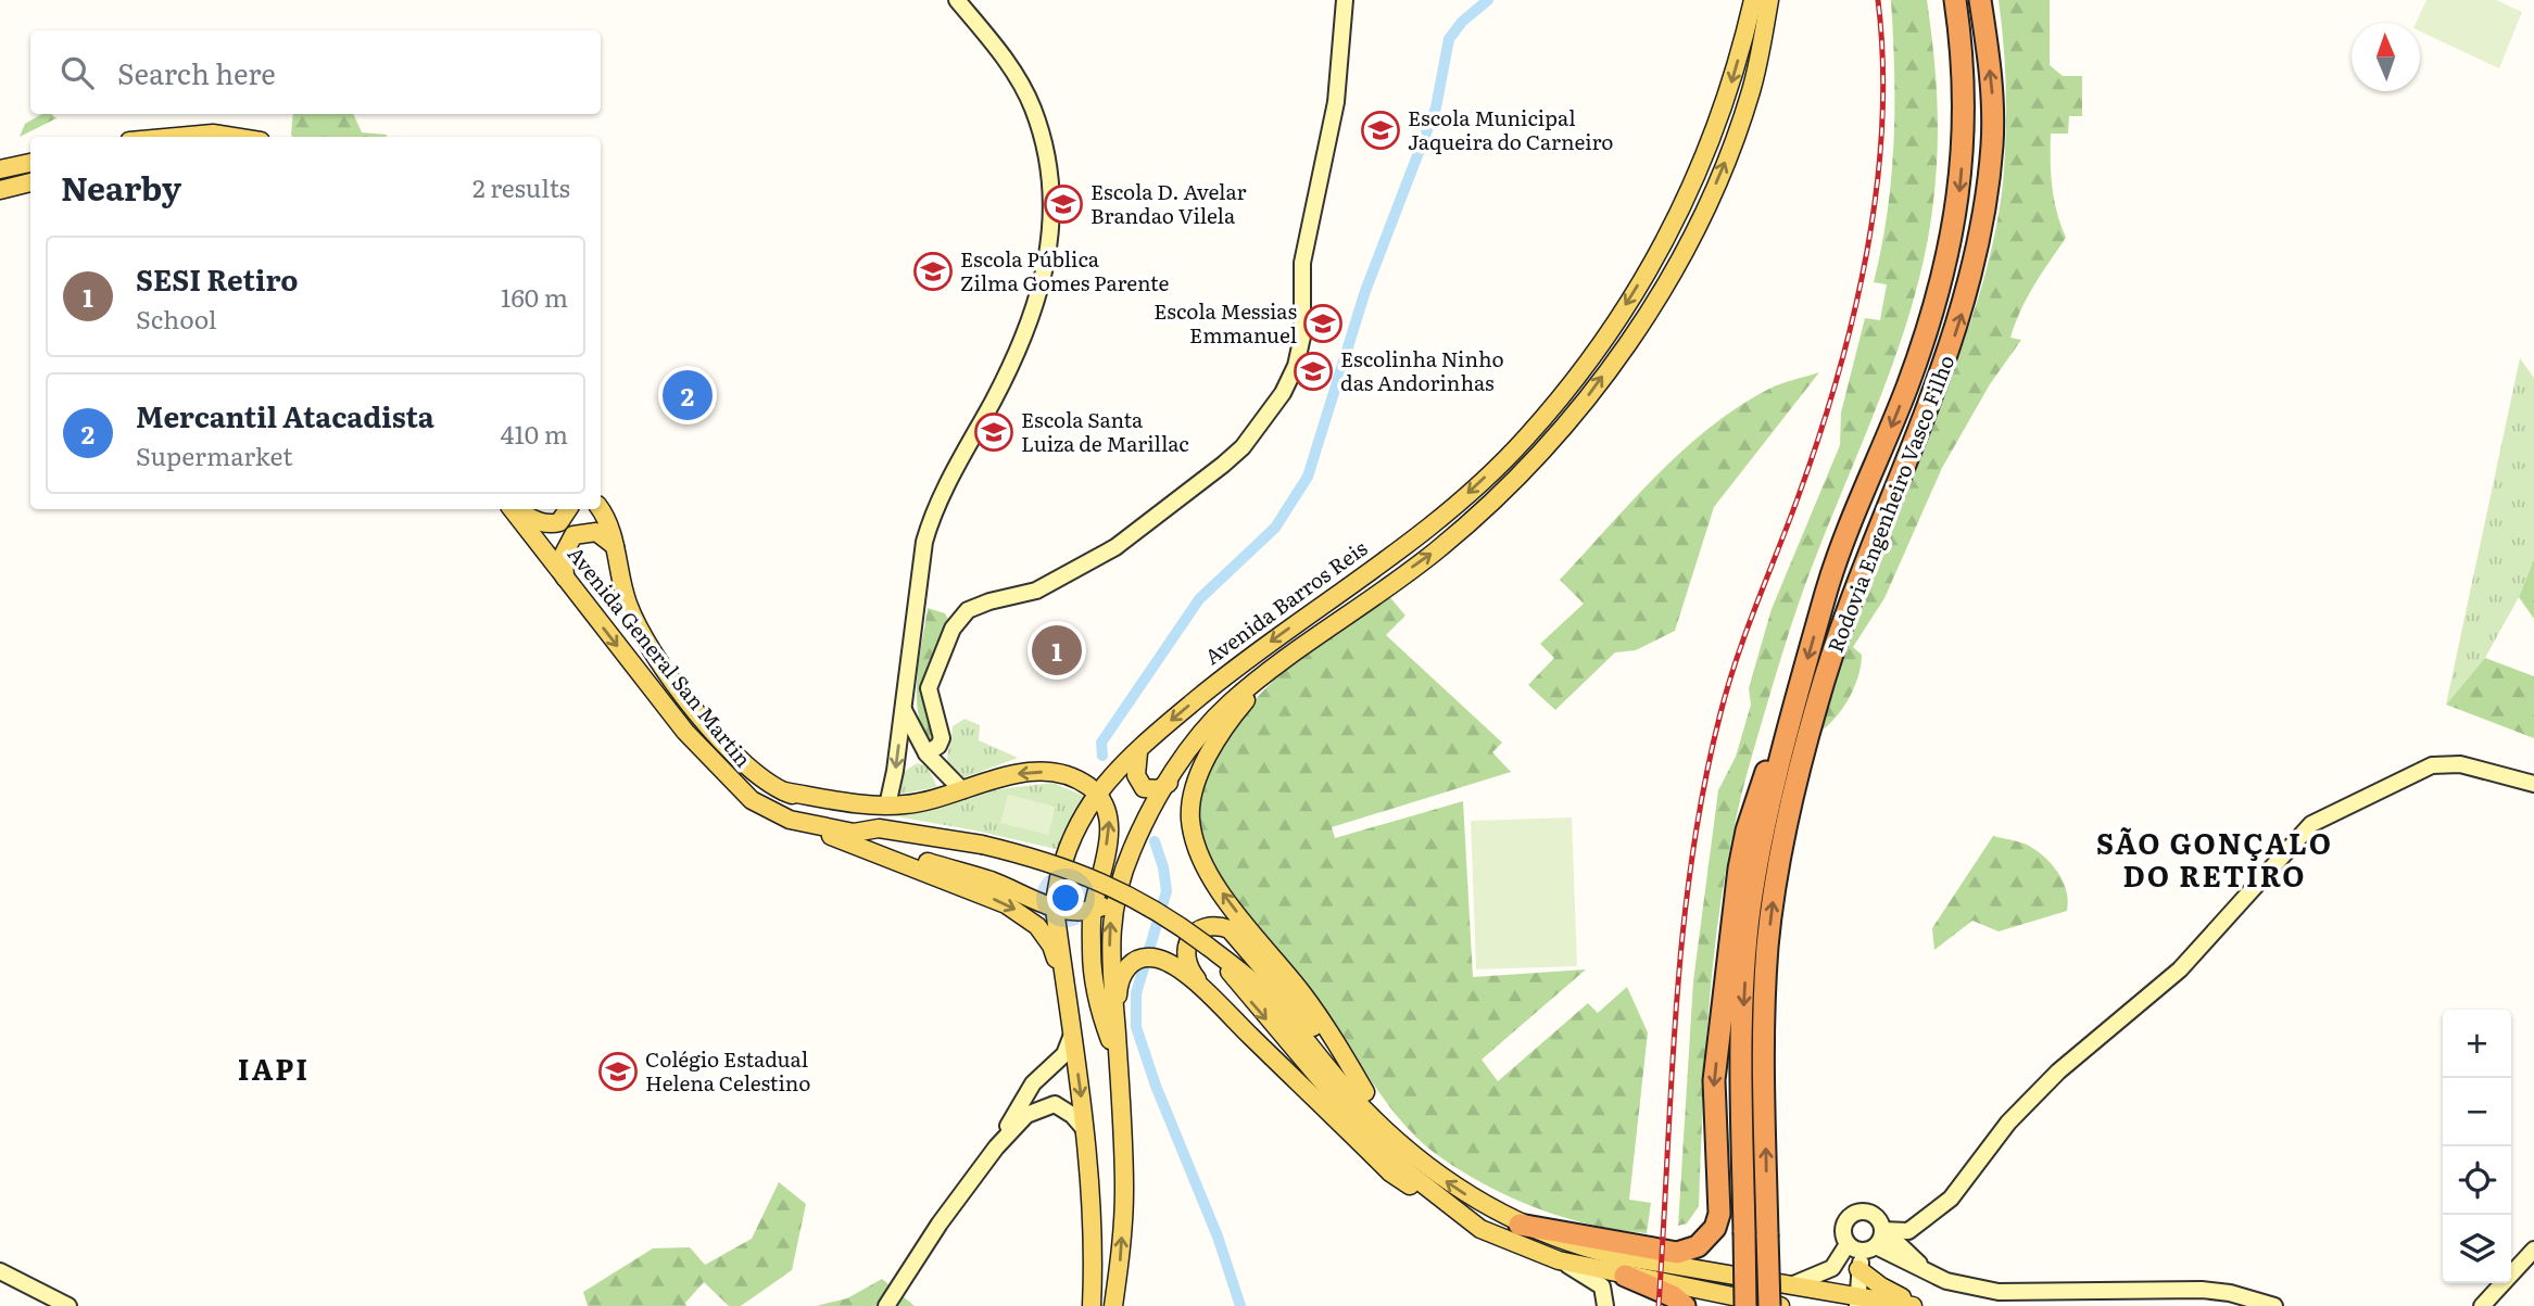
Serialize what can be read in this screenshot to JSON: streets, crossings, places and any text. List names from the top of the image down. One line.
{"streets":{"highway":["Rodovia Engenheiro Vasco Filho"],"main road":["Avenida Barros Reis","Avenida General San Martin"]},"districts":["SÃO GONÇALO DO RETIRO","IAPI"],"places":{"school or university":["Escola Municipal Jaqueira do Carneiro","Escola D. Avelar Brandao Vilela","Escola Pública Zilma Gomes Parente","Escola Messias Emmanuel","Escolinha Ninho das Andorinhas","Escola Santa Luiza de Marillac","Colégio Estadual Helena Celestino"]},"north":"top","page":{"search":"Search here","heading":["Nearby","2 results"],"list":[{"mark":"1","name":"SESI Retiro","note":"School","value":"160 m"},{"mark":"2","name":"Mercantil Atacadista","note":"Supermarket","value":"410 m"}],"pins":["2","1"],"map_buttons":["+","−"]}}
